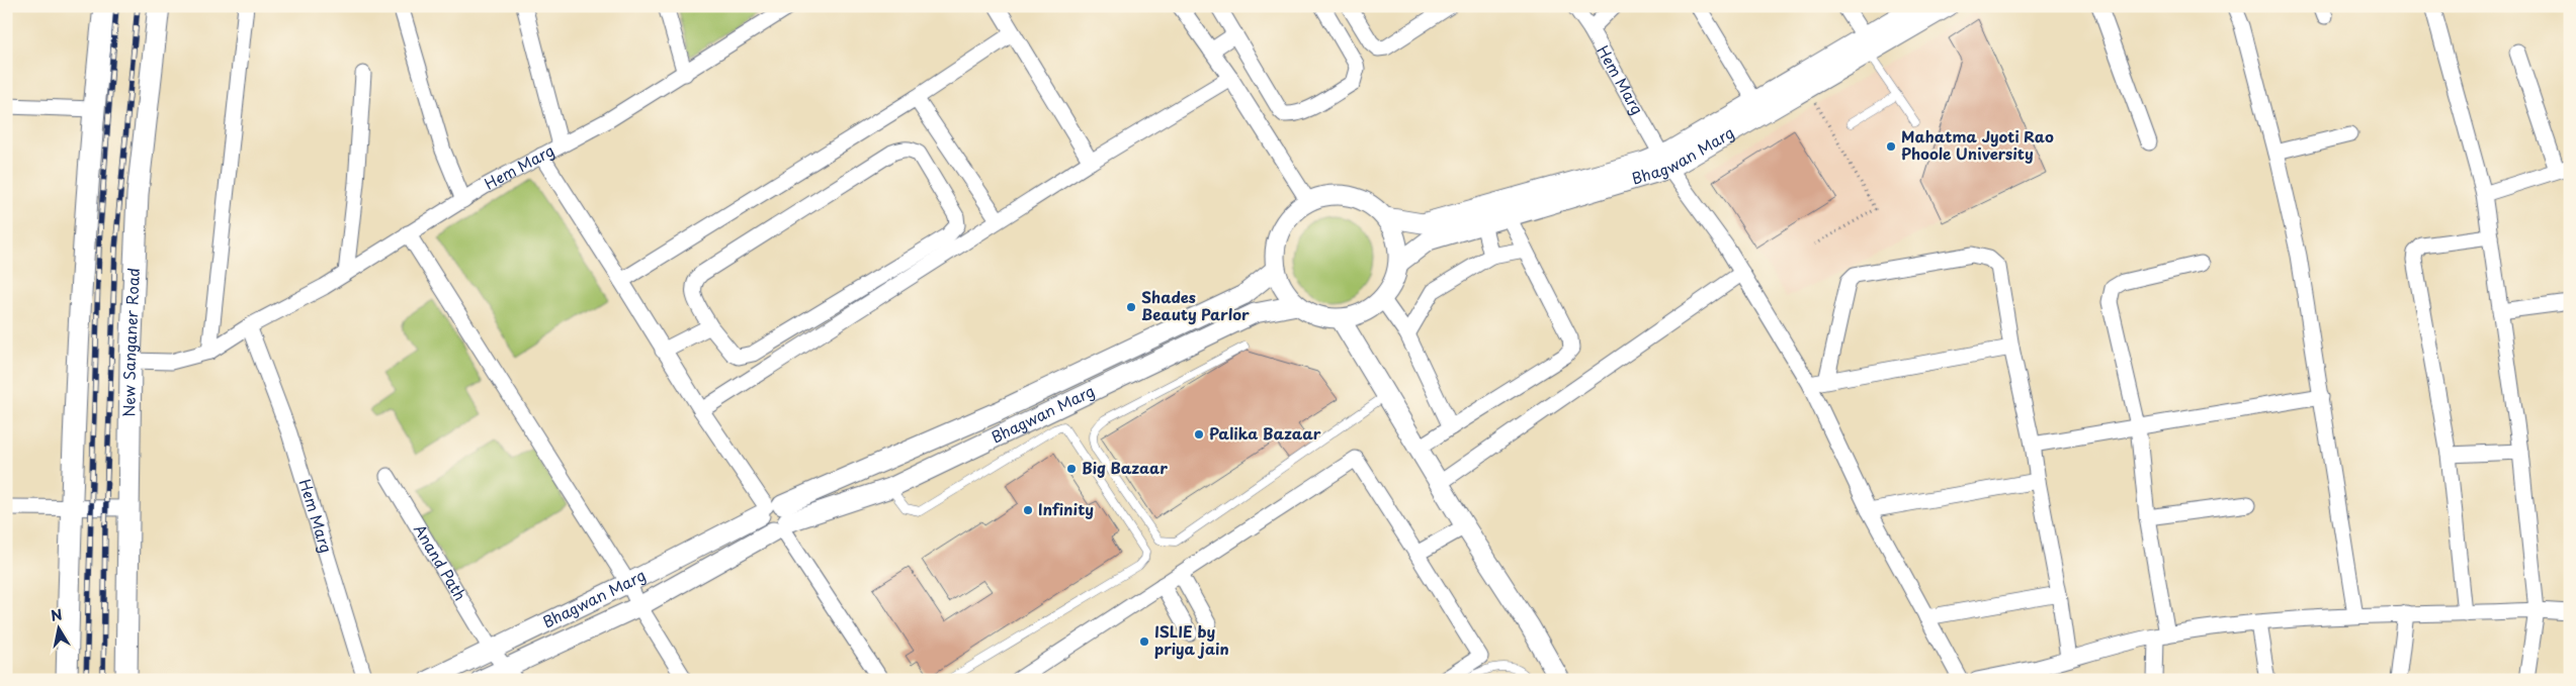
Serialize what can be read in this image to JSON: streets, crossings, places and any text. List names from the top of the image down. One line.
{"streets":{"main road":["New Sanganer Road"],"street":["Hem Marg","Bhagwan Marg","Anand Path"]},"crossings":[["Hem Marg","Bhagwan Marg"],["Hem Marg","New Sanganer Road"],["Bhagwan Marg","Anand Path"]],"places":["Mahatma Jyoti Rao Phoole University","Shades Beauty Parlor","Palika Bazaar","Big Bazaar","Infinity","ISLIE by priya jain"],"north":"top"}
